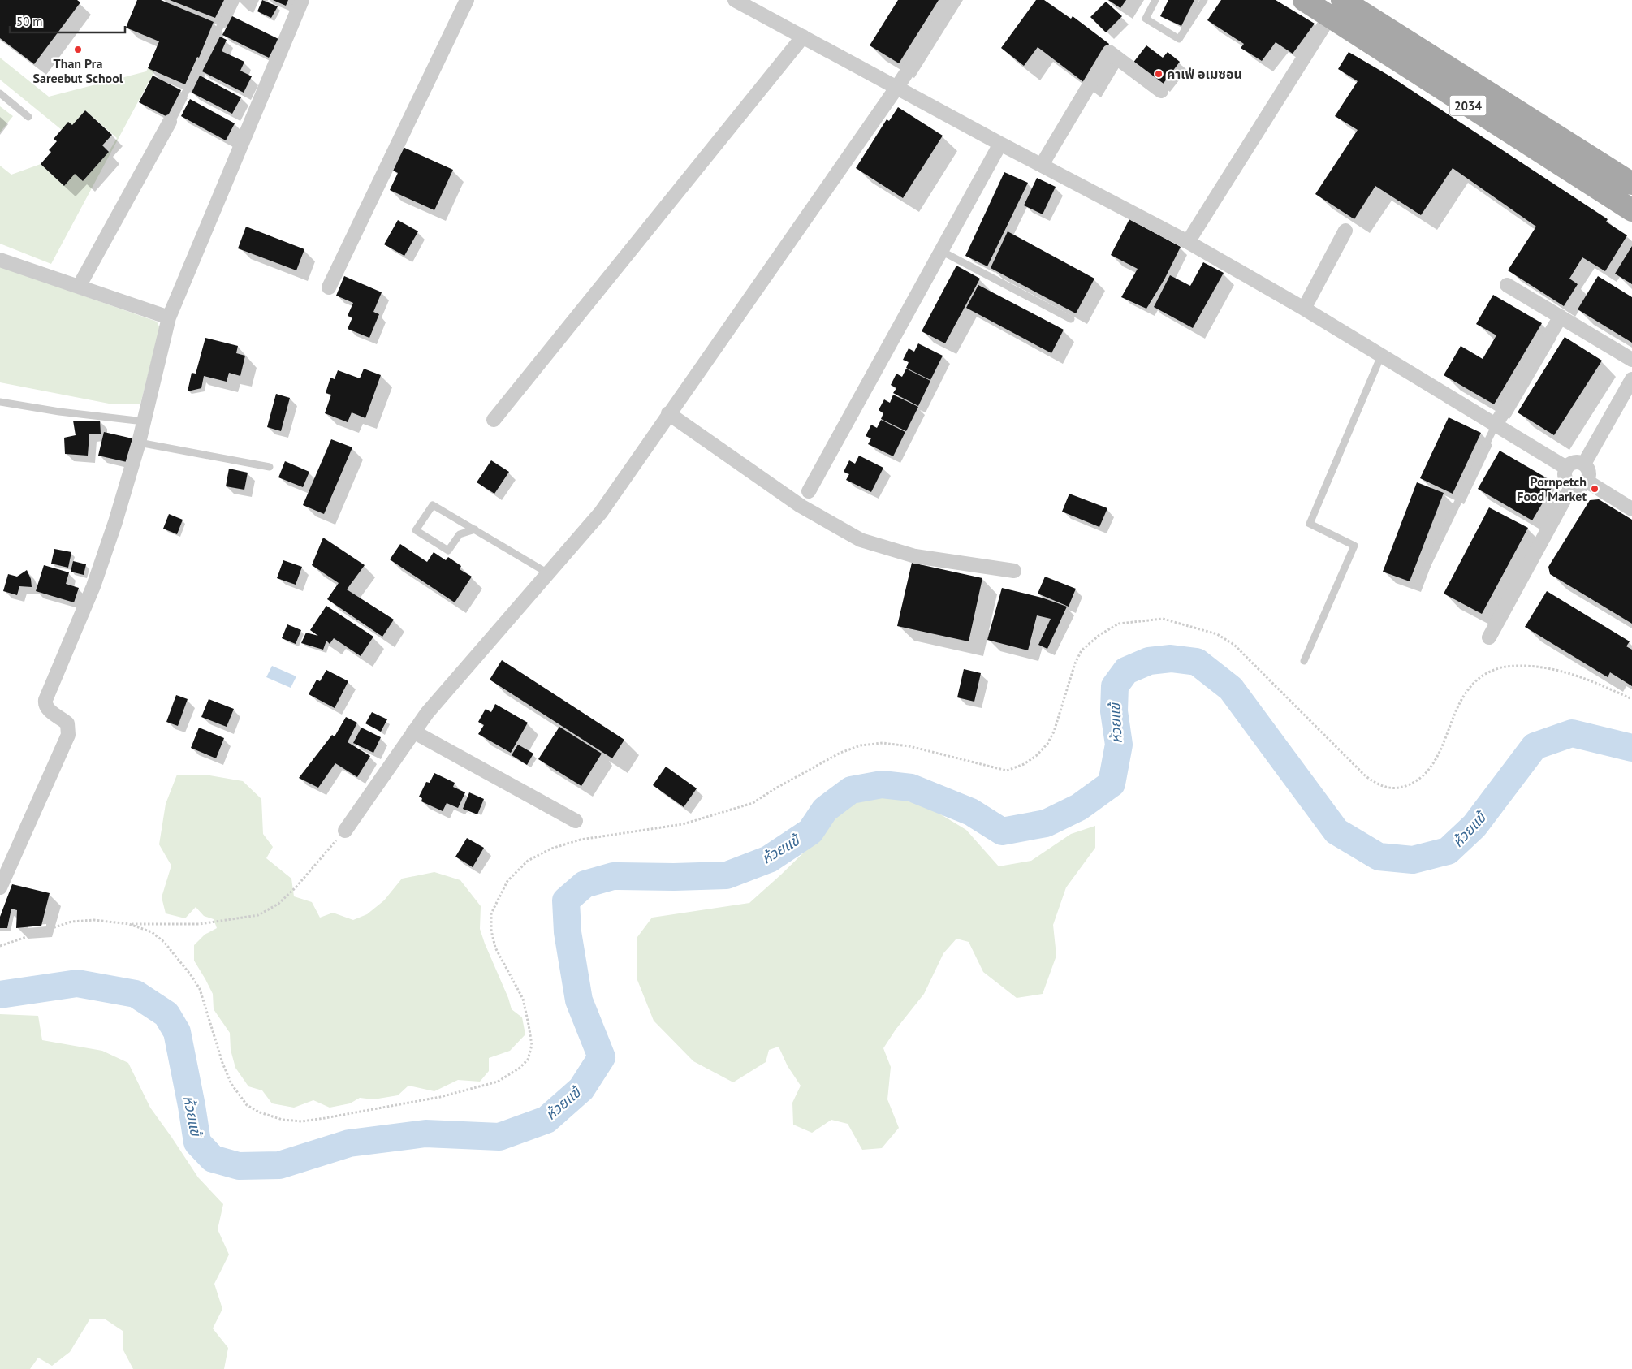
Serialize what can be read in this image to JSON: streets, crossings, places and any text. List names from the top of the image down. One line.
{"streets":{"main road":["2034"]},"water":["ห้วยแข้"],"places":["Than Pra Sareebut School","คาเฟ่ อเมซอน","Pornpetch Food Market"],"scale_bar":"50 m"}
